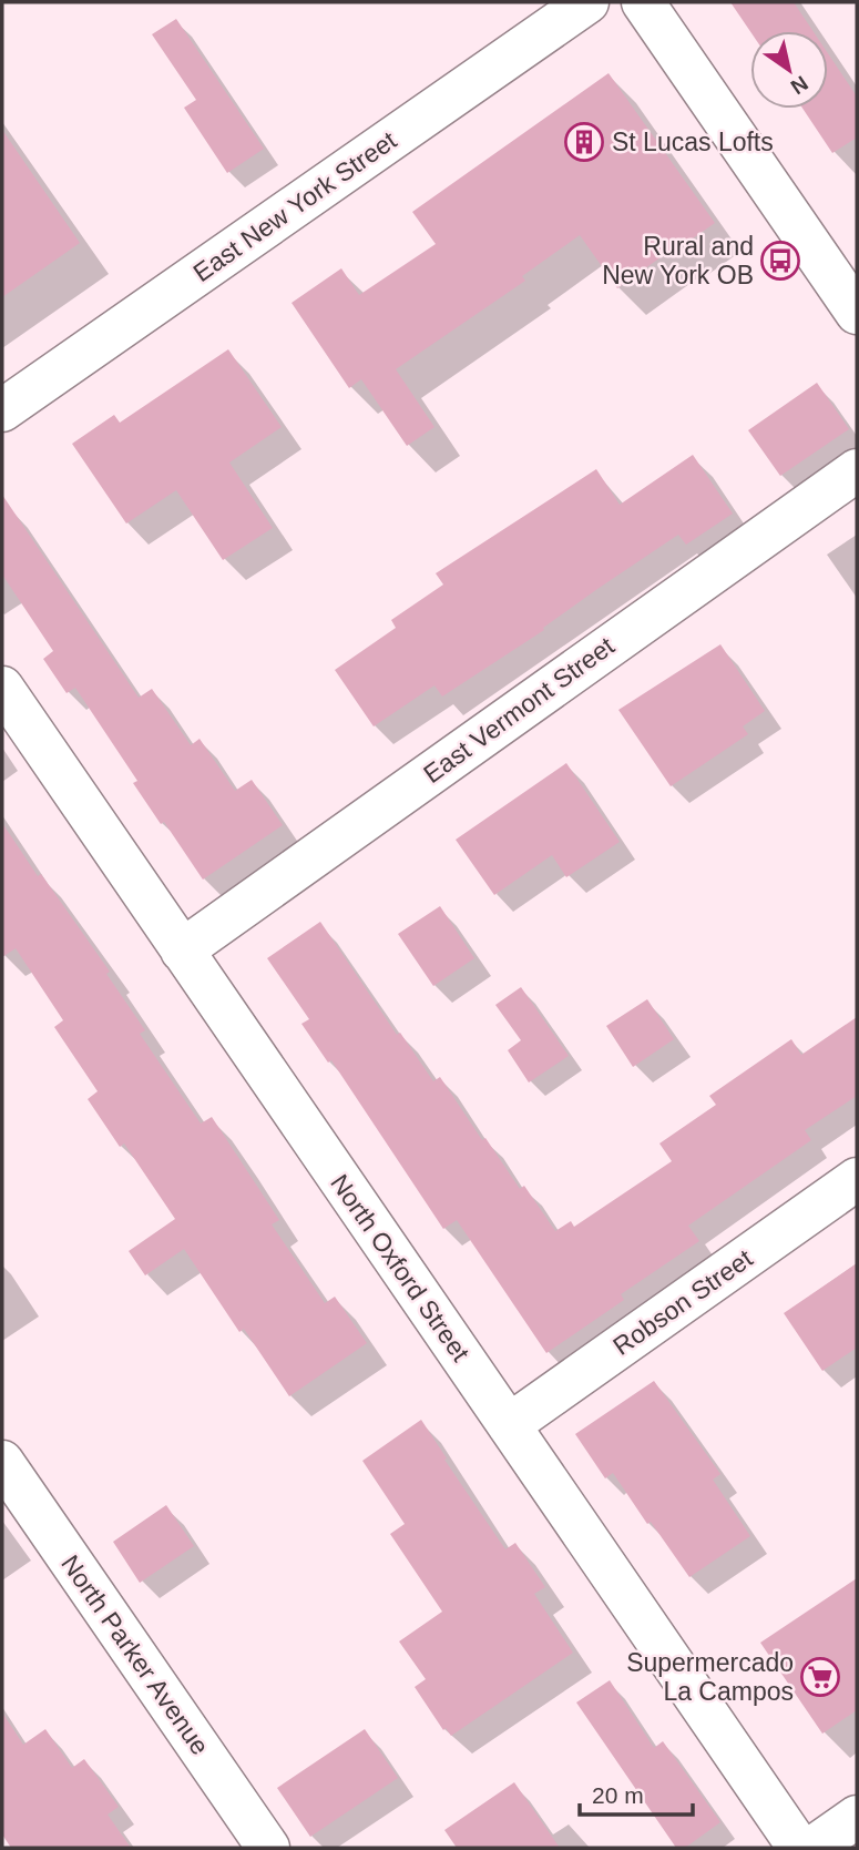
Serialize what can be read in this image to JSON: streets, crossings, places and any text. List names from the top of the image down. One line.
{"streets":{"street":["East New York Street","East Vermont Street","North Oxford Street","Robson Street","North Parker Avenue"]},"crossings":[["East Vermont Street","North Oxford Street"],["North Oxford Street","Robson Street"]],"places":{"building":["St Lucas Lofts"],"bus stop":["Rural and New York OB"],"supermarket":["Supermercado La Campos"]},"scale_bar":"20 m","north":"bottom right"}
